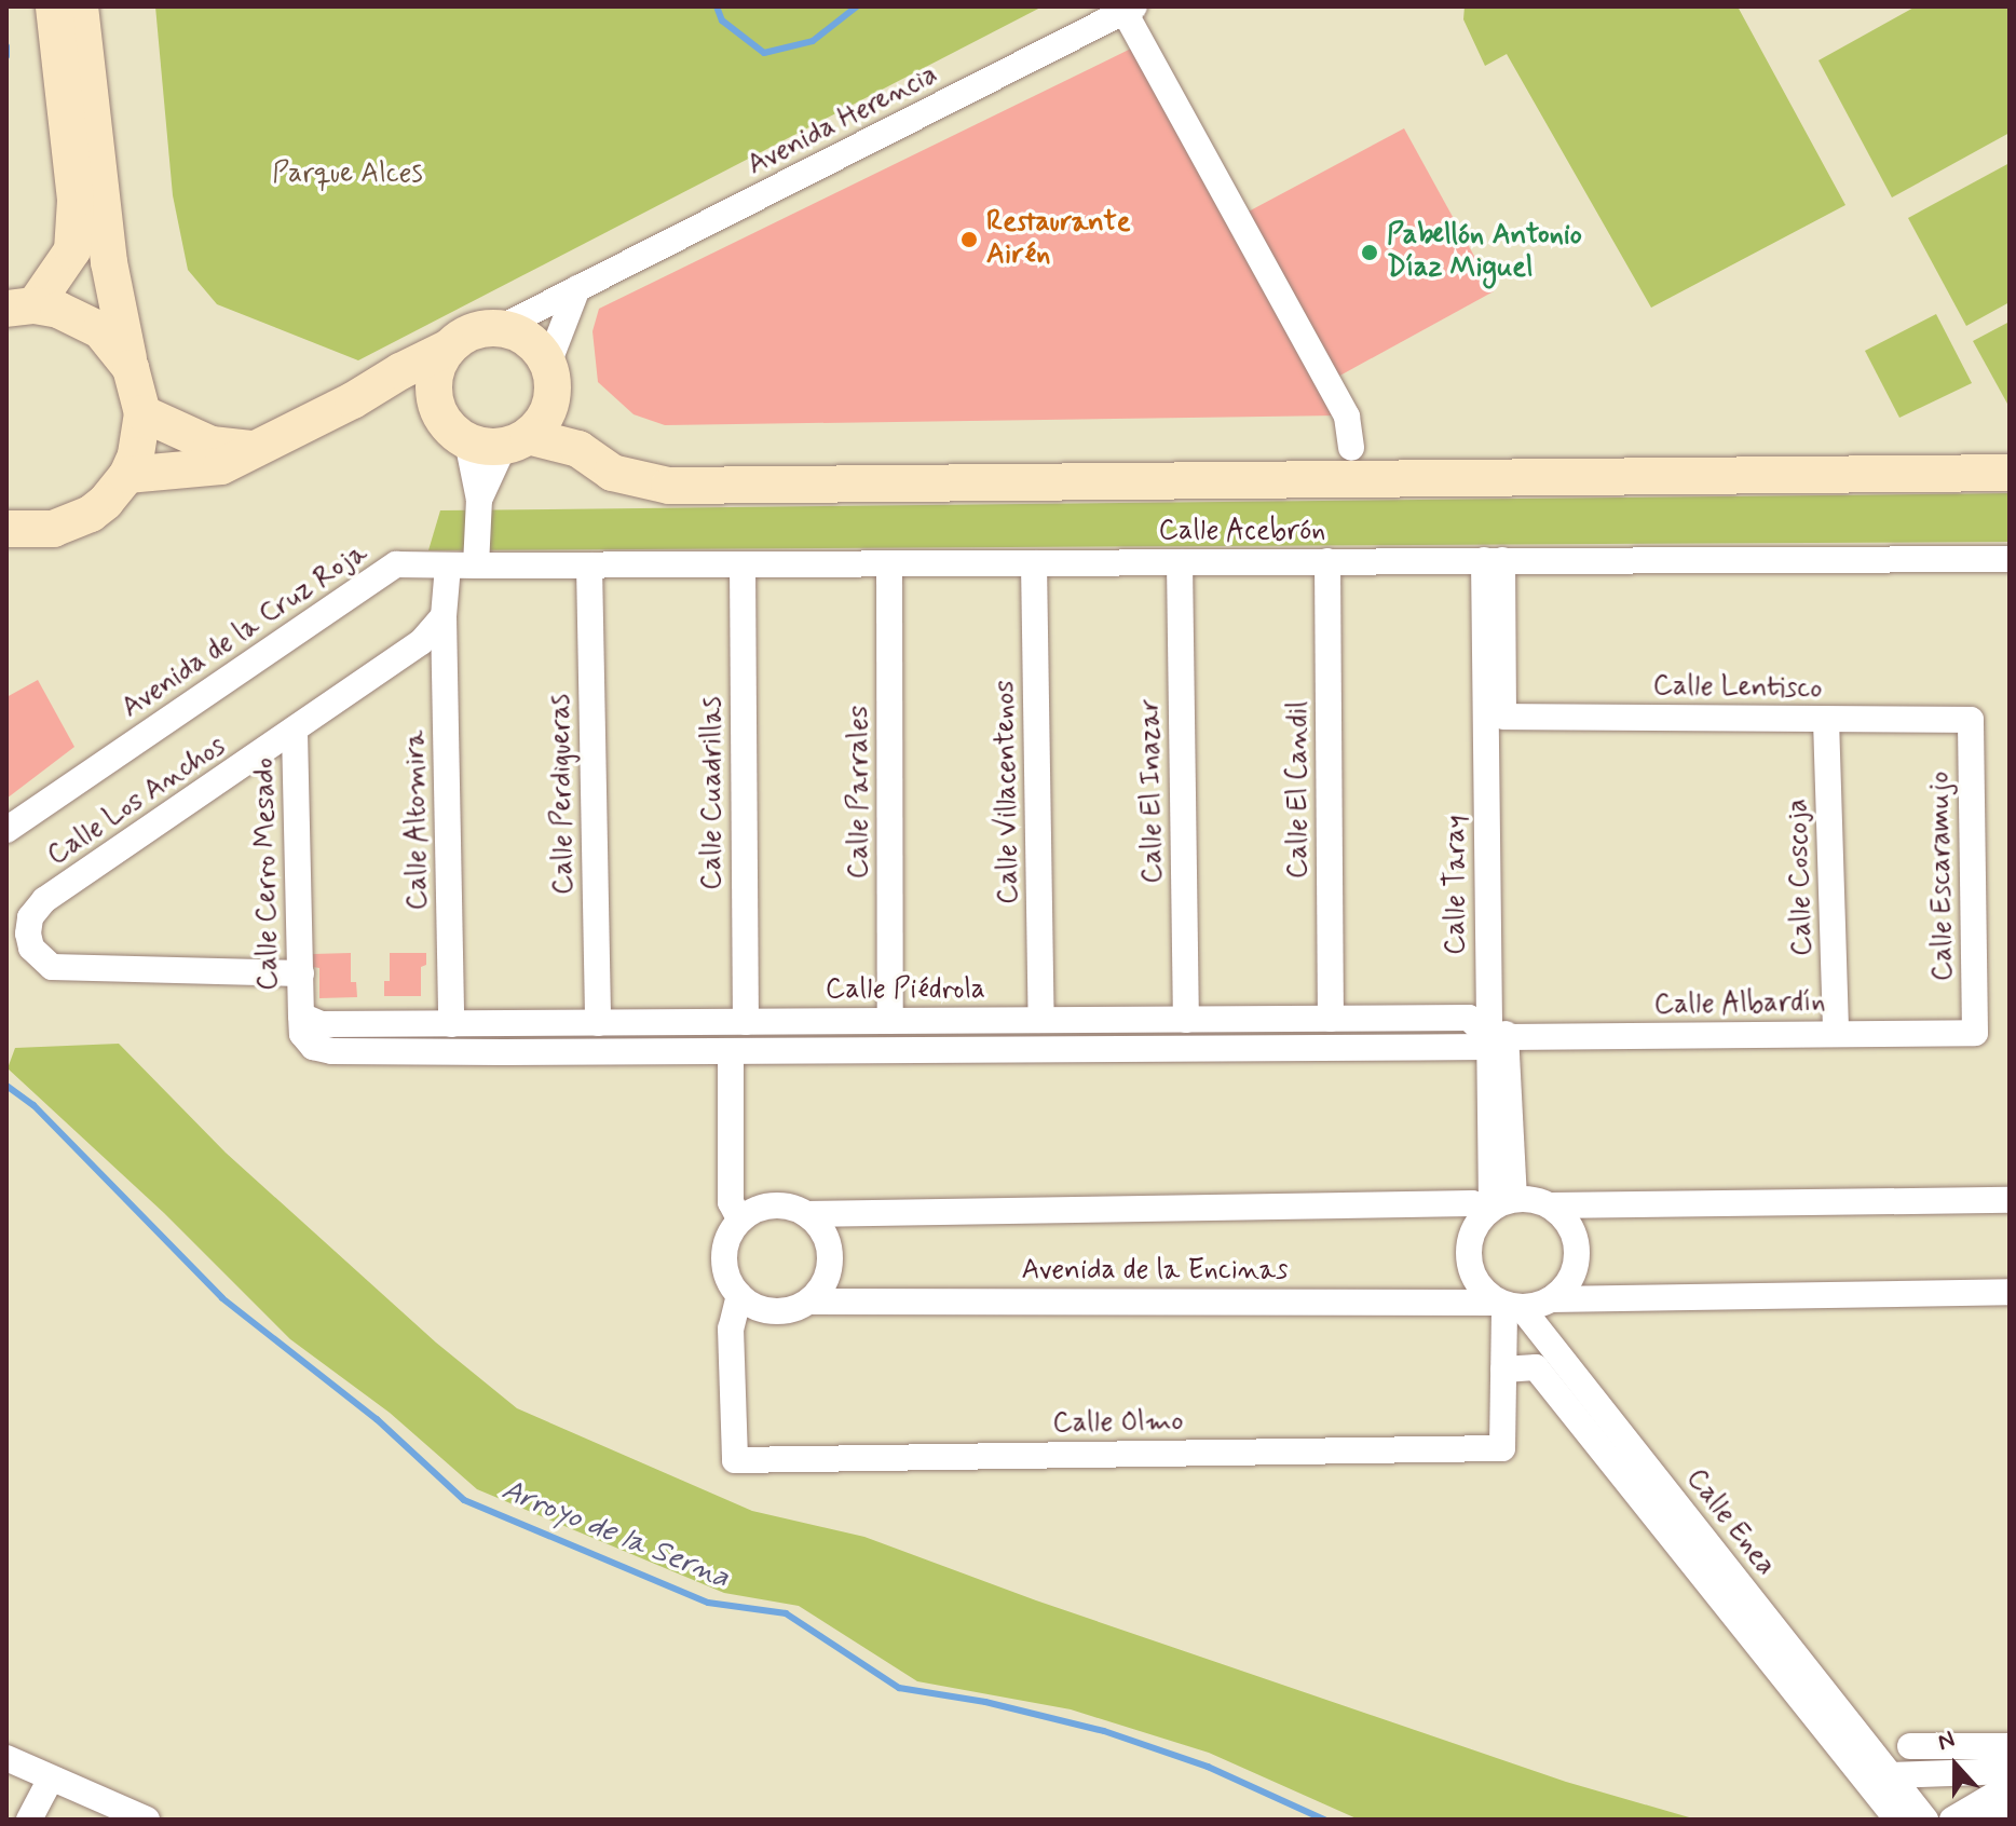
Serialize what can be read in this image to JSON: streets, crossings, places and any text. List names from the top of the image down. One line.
{"streets":{"street":["Avenida Herencia","Calle Acebrón","Avenida de la Cruz Roja","Calle Lentisco","Calle El Candil","Calle El Inazar","Calle Parrales","Calle Villacentenos","Calle Cuadrillas","Calle Perdigueras","Calle Los Anchos","Calle Altomira","Calle Cerro Mesado","Calle Escaramujo","Calle Coscoja","Calle Taray","Calle Piédrola","Calle Albardín","Avenida de la Encinas","Calle Olmo","Calle Enea"]},"crossings":[["Calle Acebrón","Avenida de la Cruz Roja"],["Calle Acebrón","Calle El Candil"],["Calle Acebrón","Calle El Inazar"],["Calle Acebrón","Calle Parrales"],["Calle Acebrón","Calle Villacentenos"],["Calle Acebrón","Calle Cuadrillas"],["Calle Acebrón","Calle Perdigueras"],["Calle Acebrón","Calle Taray"],["Calle Lentisco","Calle Escaramujo"],["Calle Lentisco","Calle Coscoja"],["Calle Lentisco","Calle Taray"],["Calle El Candil","Calle Piédrola"],["Calle El Inazar","Calle Piédrola"],["Calle Parrales","Calle Piédrola"],["Calle Villacentenos","Calle Piédrola"],["Calle Cuadrillas","Calle Piédrola"],["Calle Perdigueras","Calle Piédrola"],["Calle Los Anchos","Calle Altomira"],["Calle Los Anchos","Calle Cerro Mesado"],["Calle Altomira","Calle Piédrola"],["Calle Cerro Mesado","Calle Piédrola"],["Calle Cerro Mesado","Calle Albardín"],["Calle Escaramujo","Calle Albardín"],["Calle Coscoja","Calle Albardín"],["Calle Taray","Calle Piédrola"],["Calle Taray","Calle Albardín"],["Calle Taray","Avenida de la Encinas"],["Calle Taray","Calle Enea"],["Calle Piédrola","Calle Albardín"],["Avenida de la Encinas","Calle Olmo"],["Avenida de la Encinas","Calle Enea"]],"water":["Arroyo de la Serna"],"parks":["Parque Alces"],"places":["Restaurante Airén","Pabellón Antonio Díaz Miguel"],"north":"top"}
